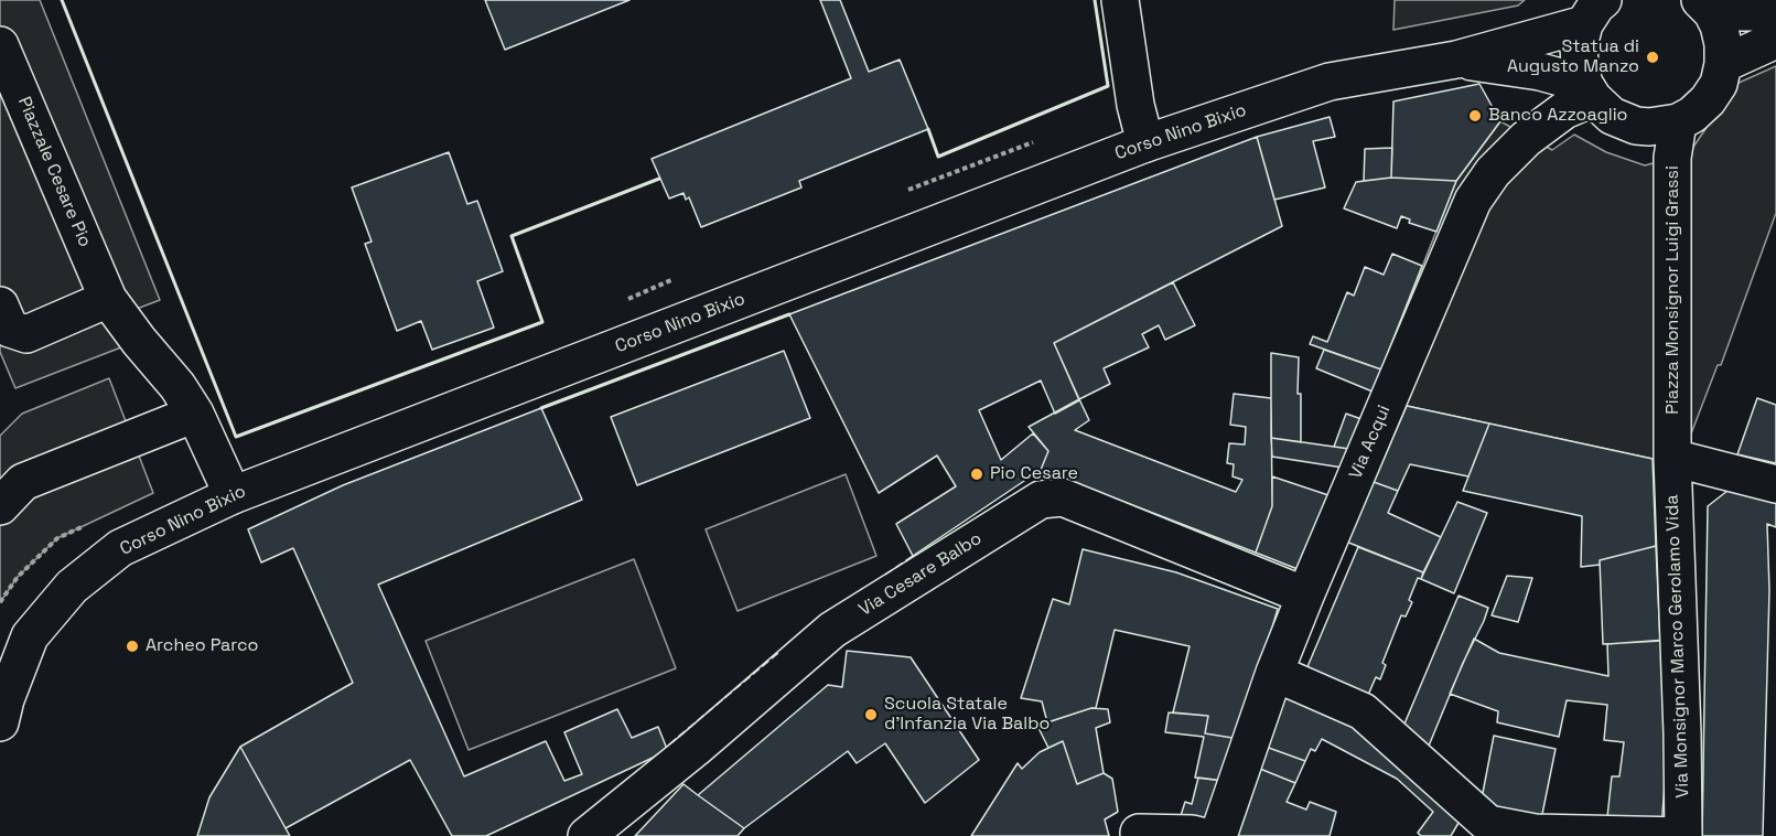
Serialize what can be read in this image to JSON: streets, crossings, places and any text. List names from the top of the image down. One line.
{"streets":{"street":["Corso Nino Bixio","Piazzale Cesare Pio","Piazza Monsignor Luigi Grassi","Via Acqui","Via Cesare Balbo","Via Monsignor Marco Gerolamo Vida"]},"crossings":[["Corso Nino Bixio","Piazzale Cesare Pio"],["Corso Nino Bixio","Via Acqui"],["Piazza Monsignor Luigi Grassi","Via Monsignor Marco Gerolamo Vida"],["Via Acqui","Via Cesare Balbo"]],"places":["Statua di Augusto Manzo","Banco Azzoaglio","Pio Cesare","Archeo Parco","Scuola Statale d'Infanzia Via Balbo"]}
